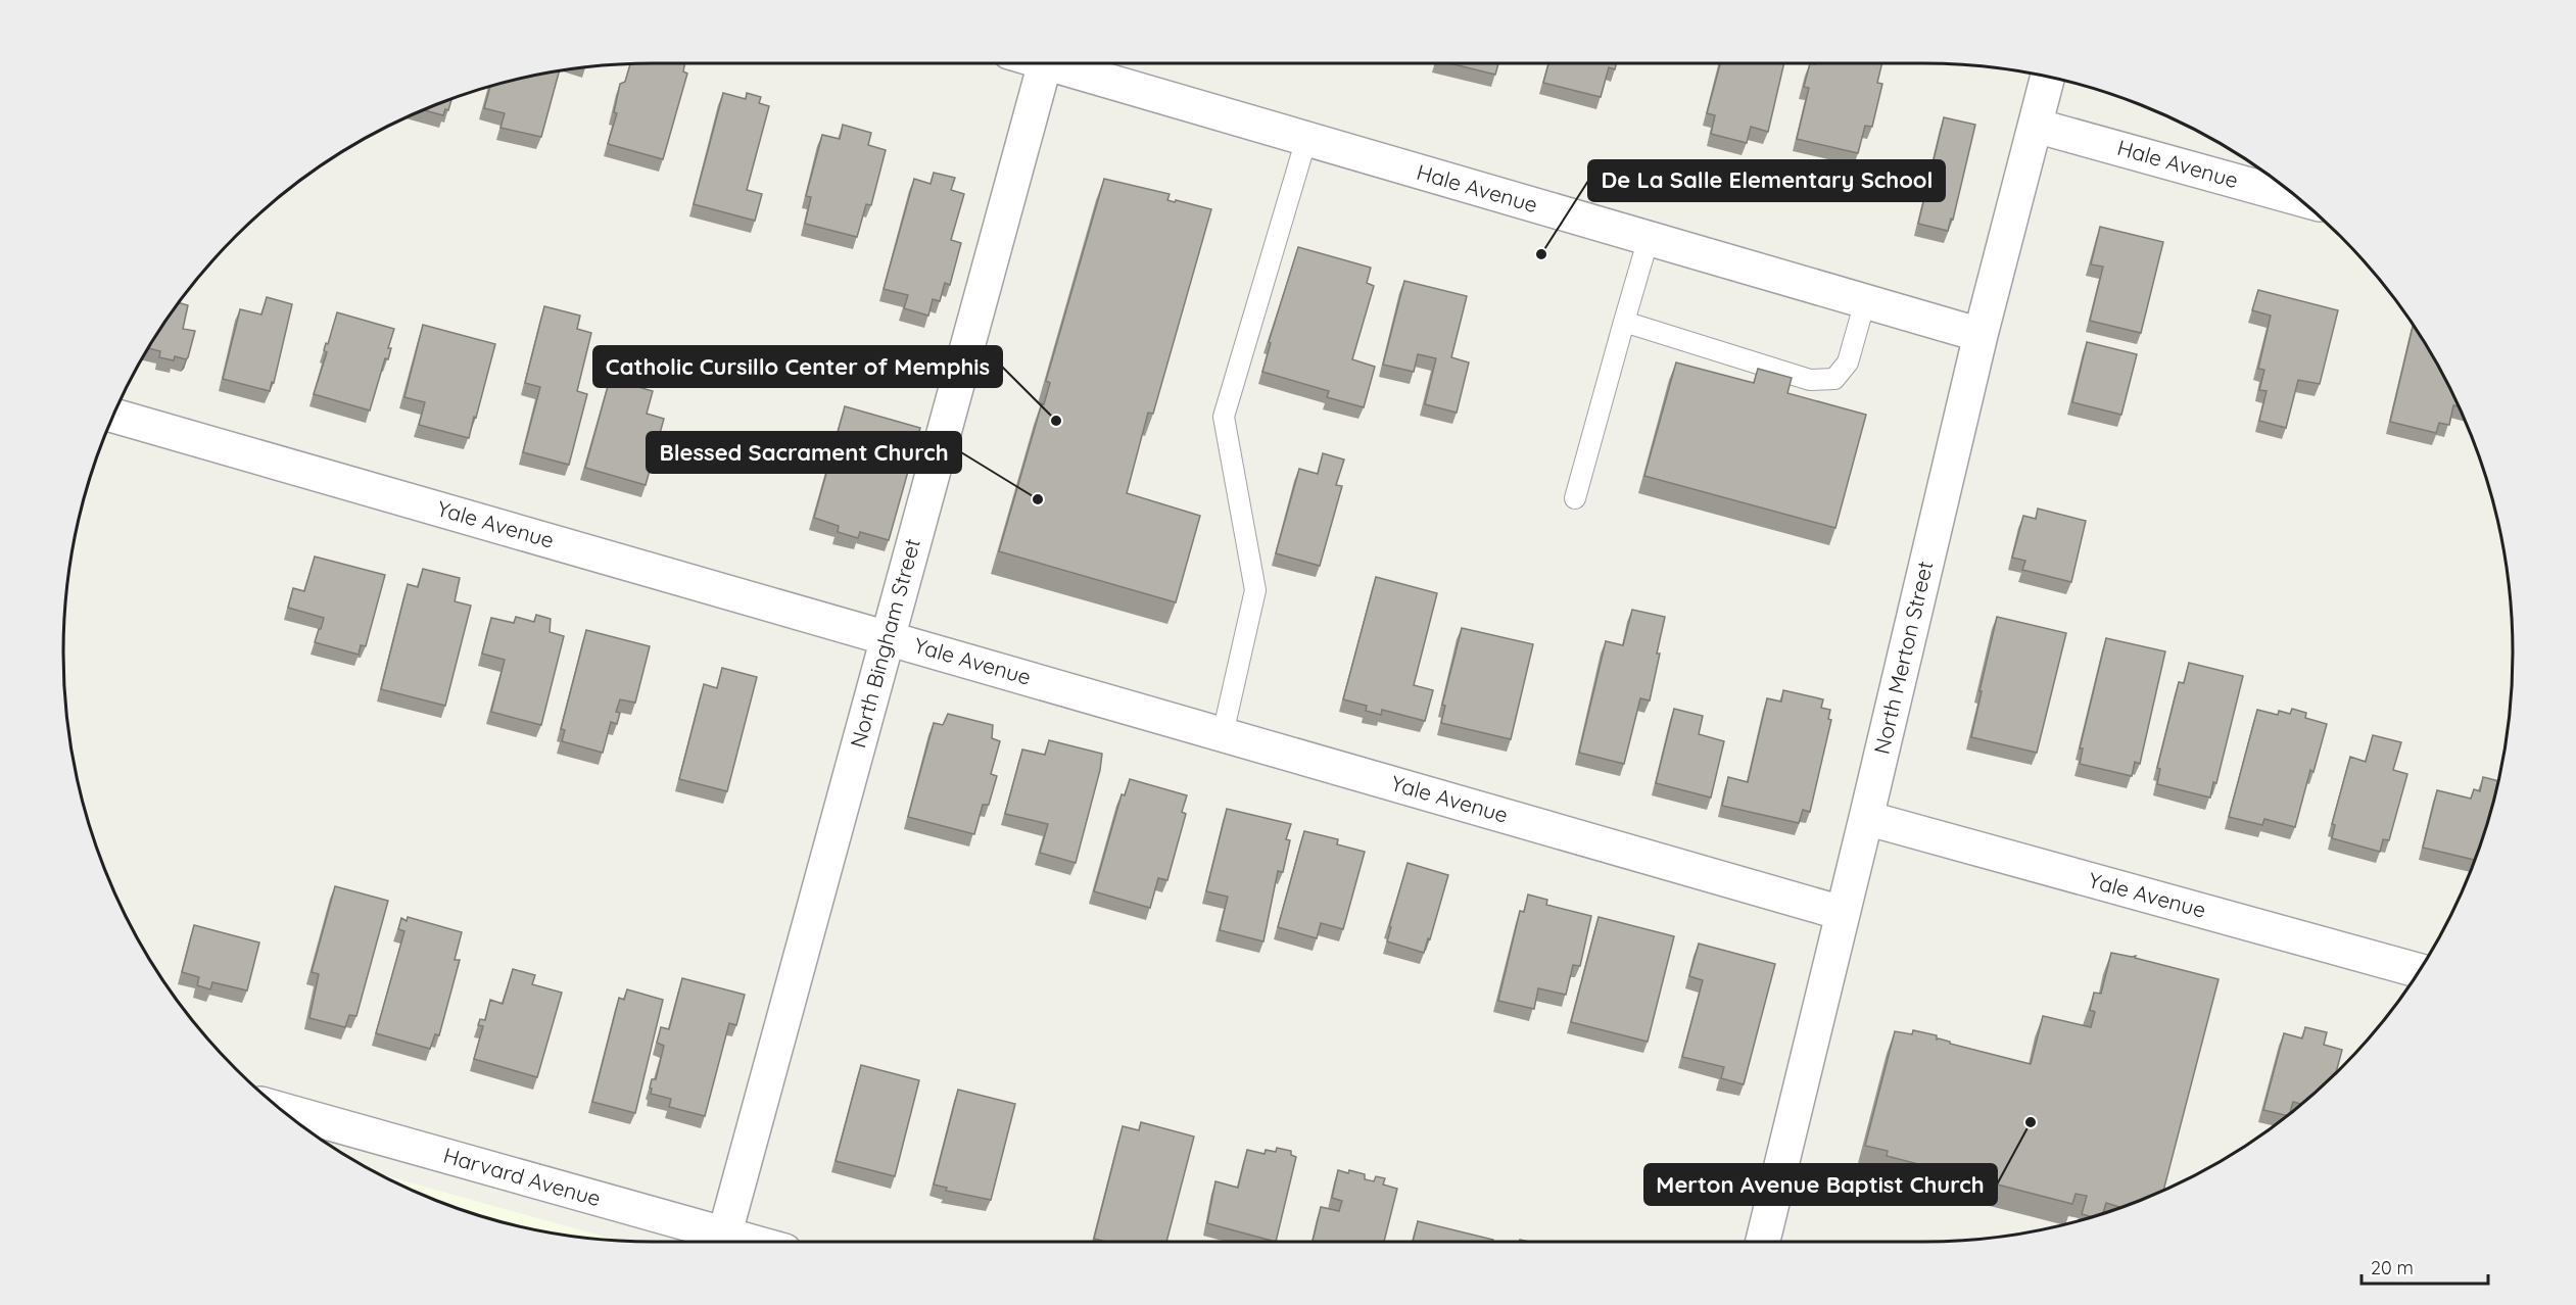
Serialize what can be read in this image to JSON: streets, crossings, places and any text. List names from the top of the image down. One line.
{"streets":{"street":["Hale Avenue","Yale Avenue","North Bingham Street","North Merton Street","Harvard Avenue"]},"crossings":[["Hale Avenue","North Merton Street"],["Yale Avenue","North Bingham Street"],["Yale Avenue","North Merton Street"]],"places":["De La Salle Elementary School","Catholic Cursillo Center of Memphis","Blessed Sacrament Church","Merton Avenue Baptist Church"],"scale_bar":"20 m"}
